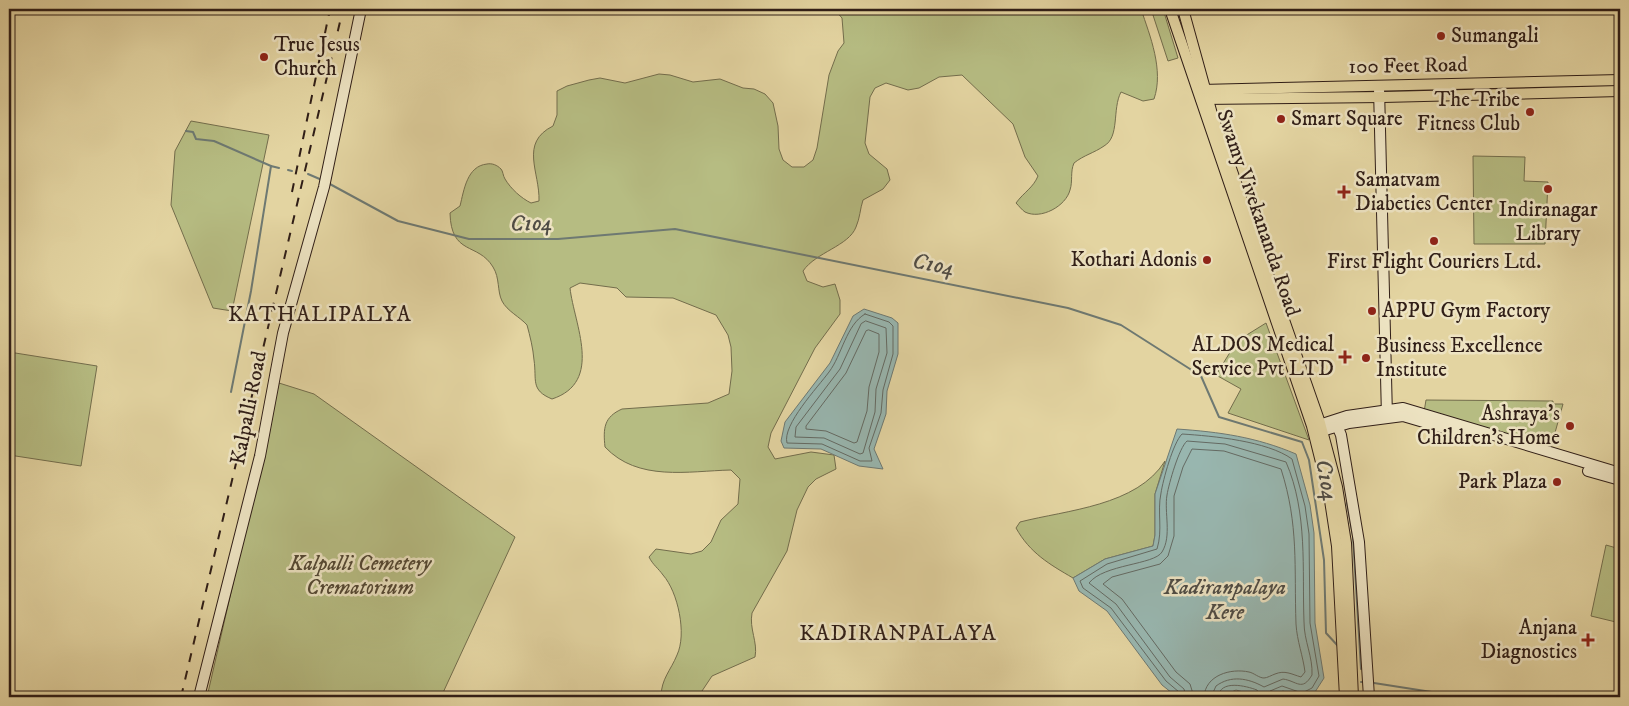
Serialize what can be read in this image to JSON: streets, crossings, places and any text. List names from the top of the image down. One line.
{"streets":{"main road":["100 Feet Road","Swamy Vivekananda Road"],"street":["Kalpalli Road"]},"crossings":[["100 Feet Road","Swamy Vivekananda Road"]],"districts":["KATHALIPALYA","KADIRANPALAYA"],"water":["C104","Kadiranpalaya Kere"],"parks":["Kalpalli Cemetery Crematorium"],"places":{"other":["Sumangali","True Jesus Church","The Tribe Fitness Club","Smart Square","Indiranagar Library","First Flight Couriers Ltd.","Kothari Adonis","APPU Gym Factory","Business Excellence Institute","Ashraya's Children's Home","Park Plaza"],"health":["Samatvam Diabeties Center","ALDOS Medical Service Pvt LTD","Anjana Diagnostics"]}}
